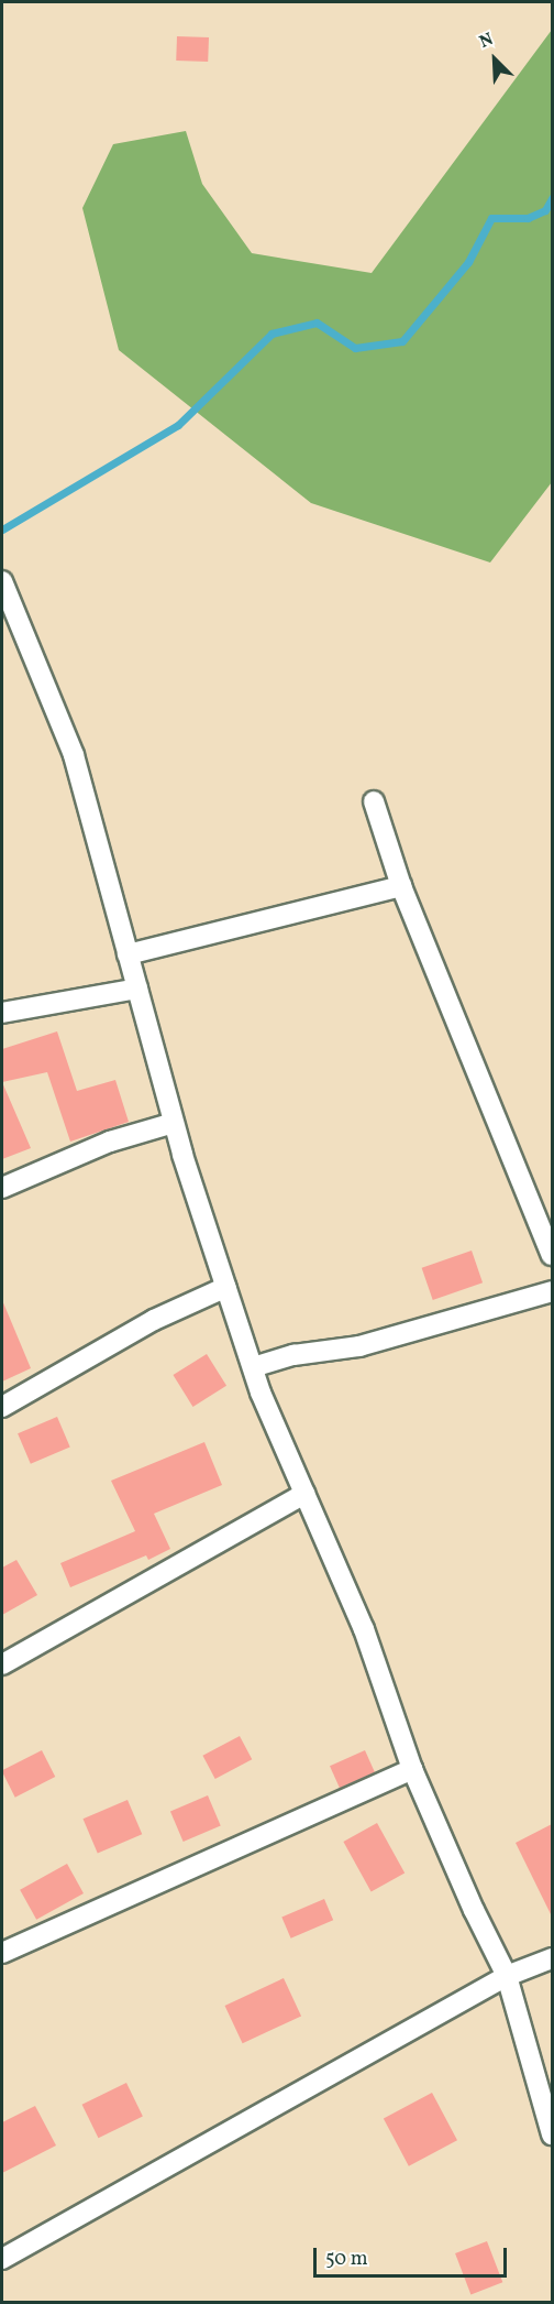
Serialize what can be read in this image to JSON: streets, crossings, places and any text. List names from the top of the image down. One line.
{"scale_bar":"50 m","north":"top left"}
